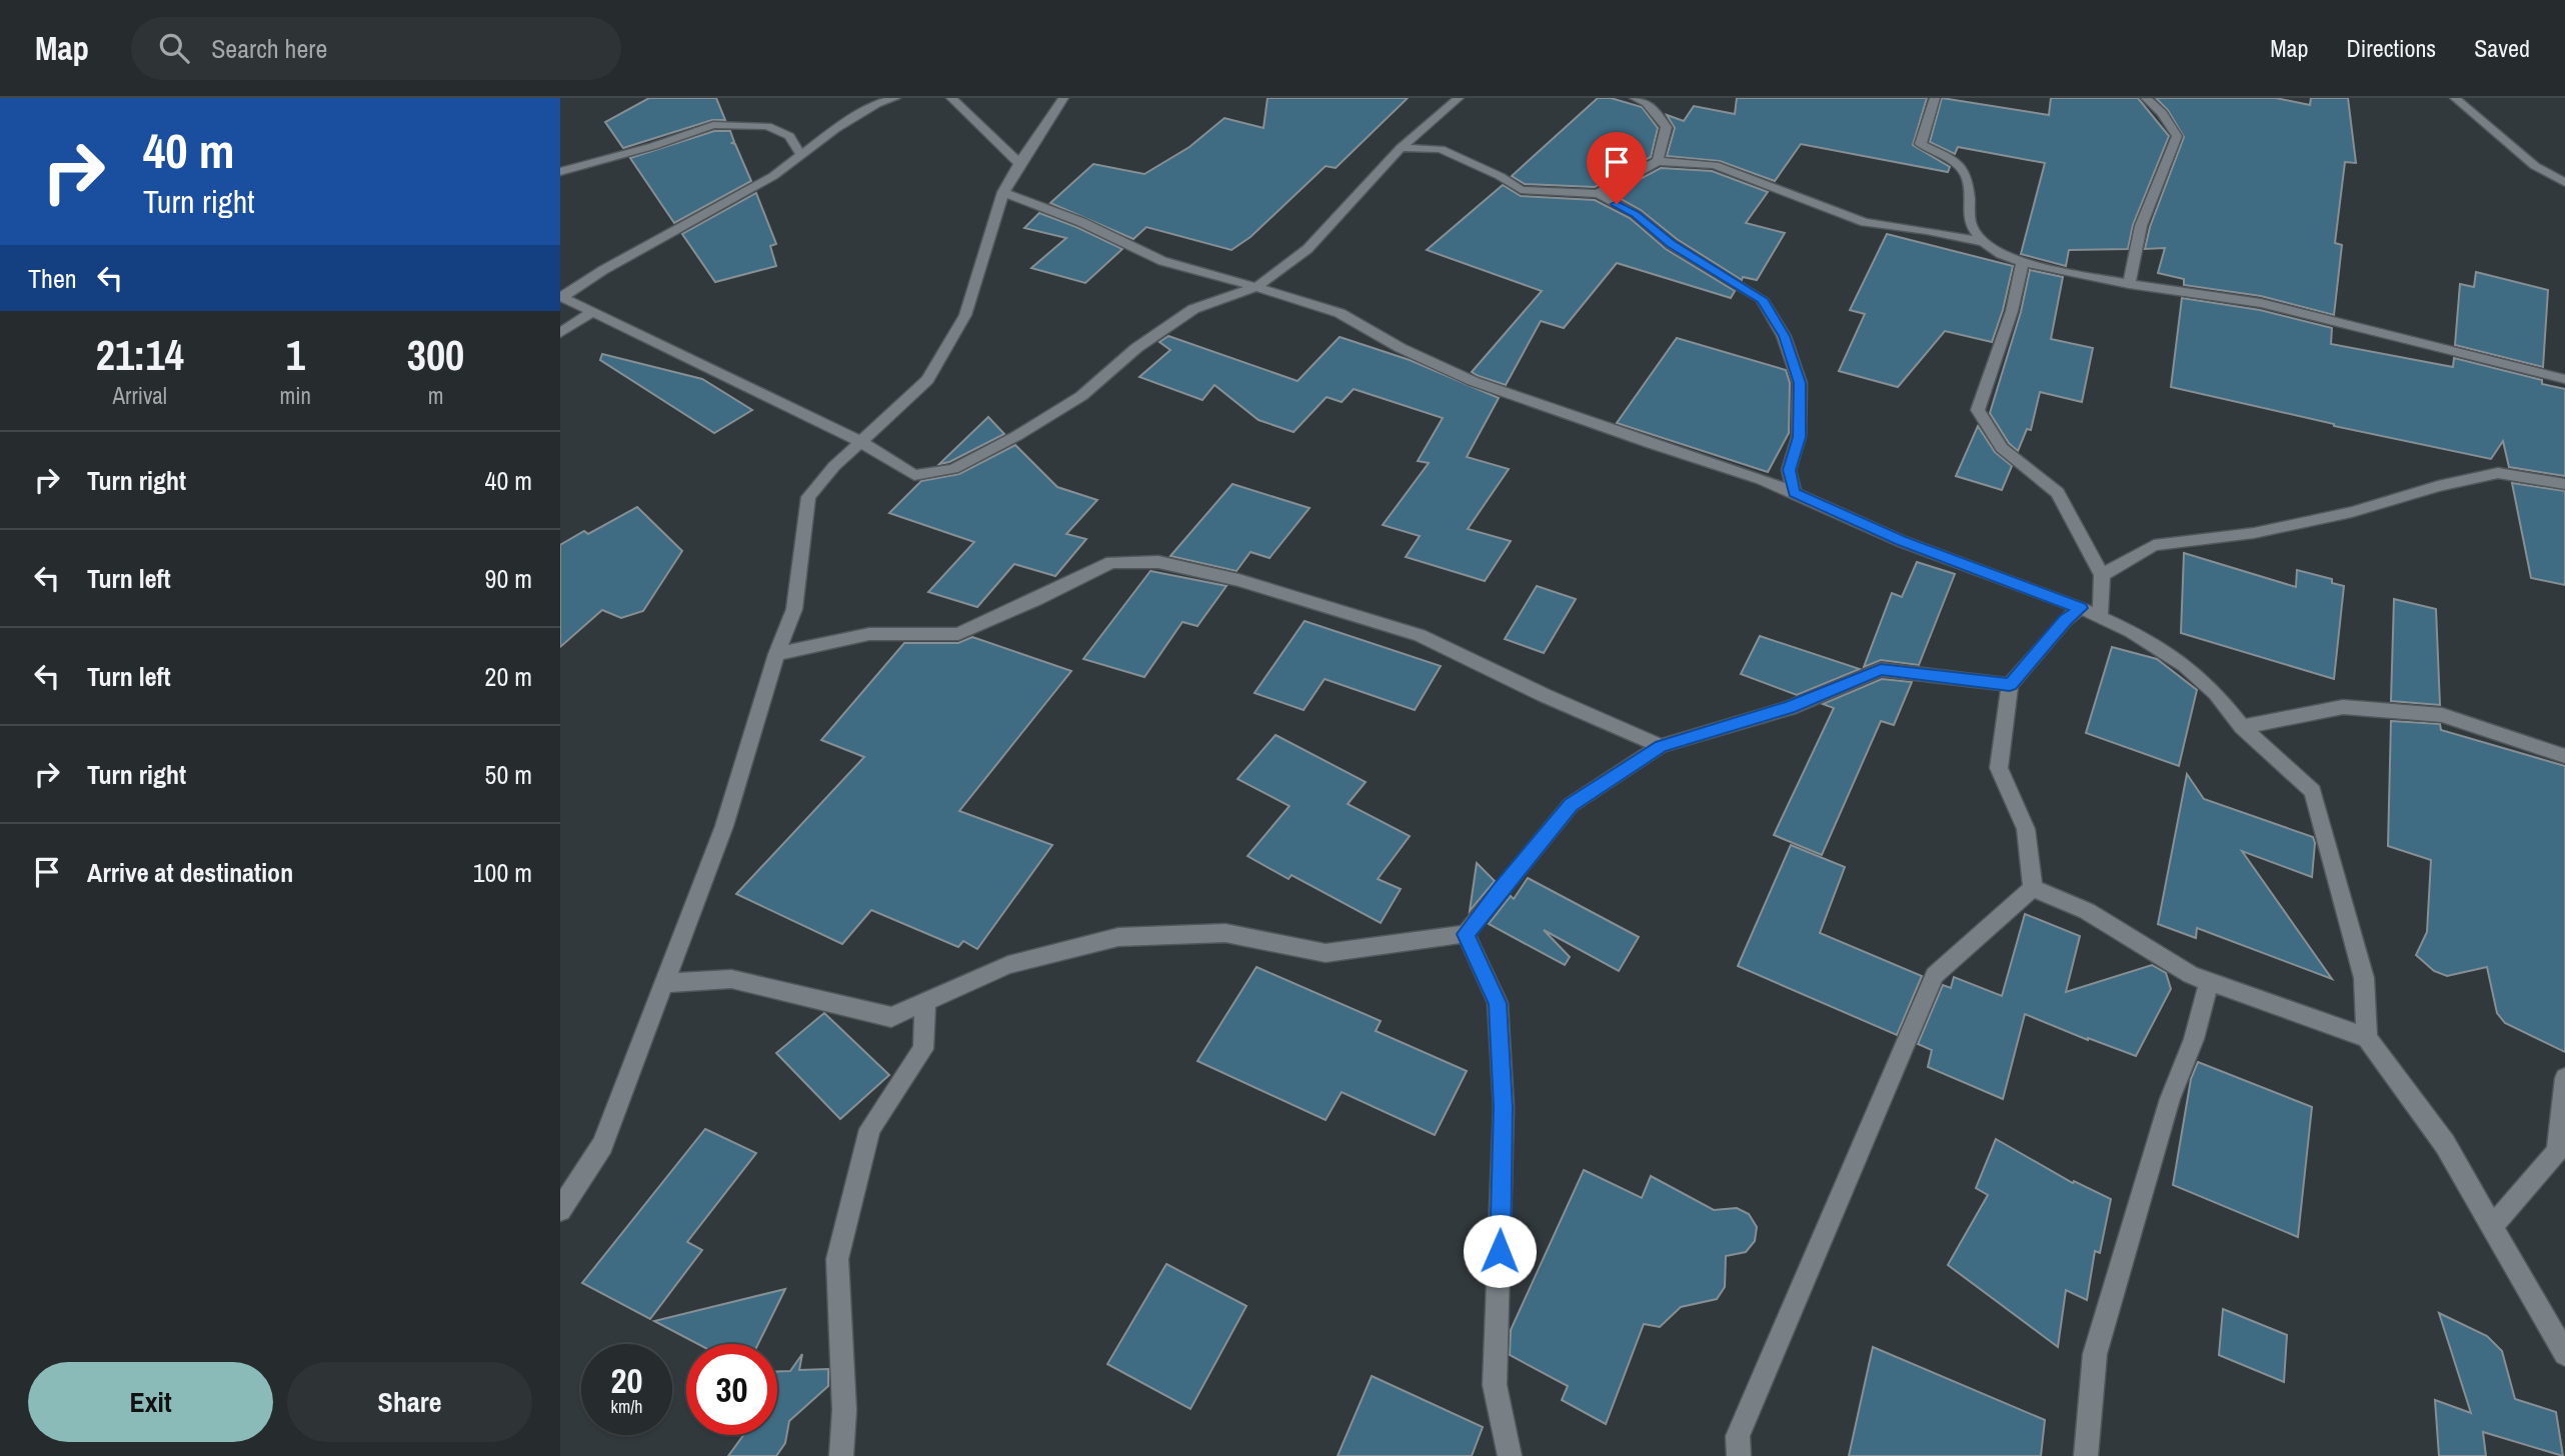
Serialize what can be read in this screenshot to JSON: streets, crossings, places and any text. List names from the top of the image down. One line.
{"page":{"header":"Map","search":"Search here","nav":["Map","Directions","Saved"],"turn":["40 m","Turn right"],"then":"Then","eta":["21:14","Arrival","1","min","300","m"],"list":[{"name":"Turn right","value":"40 m"},{"name":"Turn left","value":"90 m"},{"name":"Turn left","value":"20 m"},{"name":"Turn right","value":"50 m"},{"name":"Arrive at destination","value":"100 m"}],"speed":"20 km/h","limit":"30","buttons":["Exit","Share"]}}
